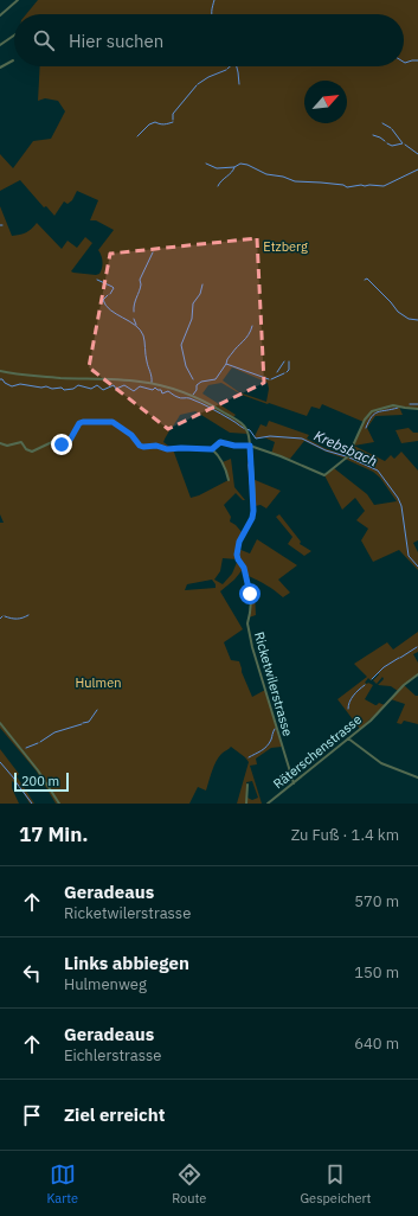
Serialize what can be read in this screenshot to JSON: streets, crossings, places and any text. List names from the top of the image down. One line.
{"streets":{"street":["Ricketwilerstrasse","Räterschenstrasse"]},"crossings":[["Ricketwilerstrasse","Räterschenstrasse"]],"water":["Krebsbach"],"parks":["Etzberg","Hulmen"],"scale_bar":"200 m","north":"top right","page":{"search":"Hier suchen","scale":"200 m","heading":["17 Min.","Zu Fuß · 1.4 km"],"list":[["Geradeaus","Ricketwilerstrasse","570 m"],["Links abbiegen","Hulmenweg","150 m"],["Geradeaus","Eichlerstrasse","640 m"],"Ziel erreicht"],"nav":["Karte","Route","Gespeichert"]}}
